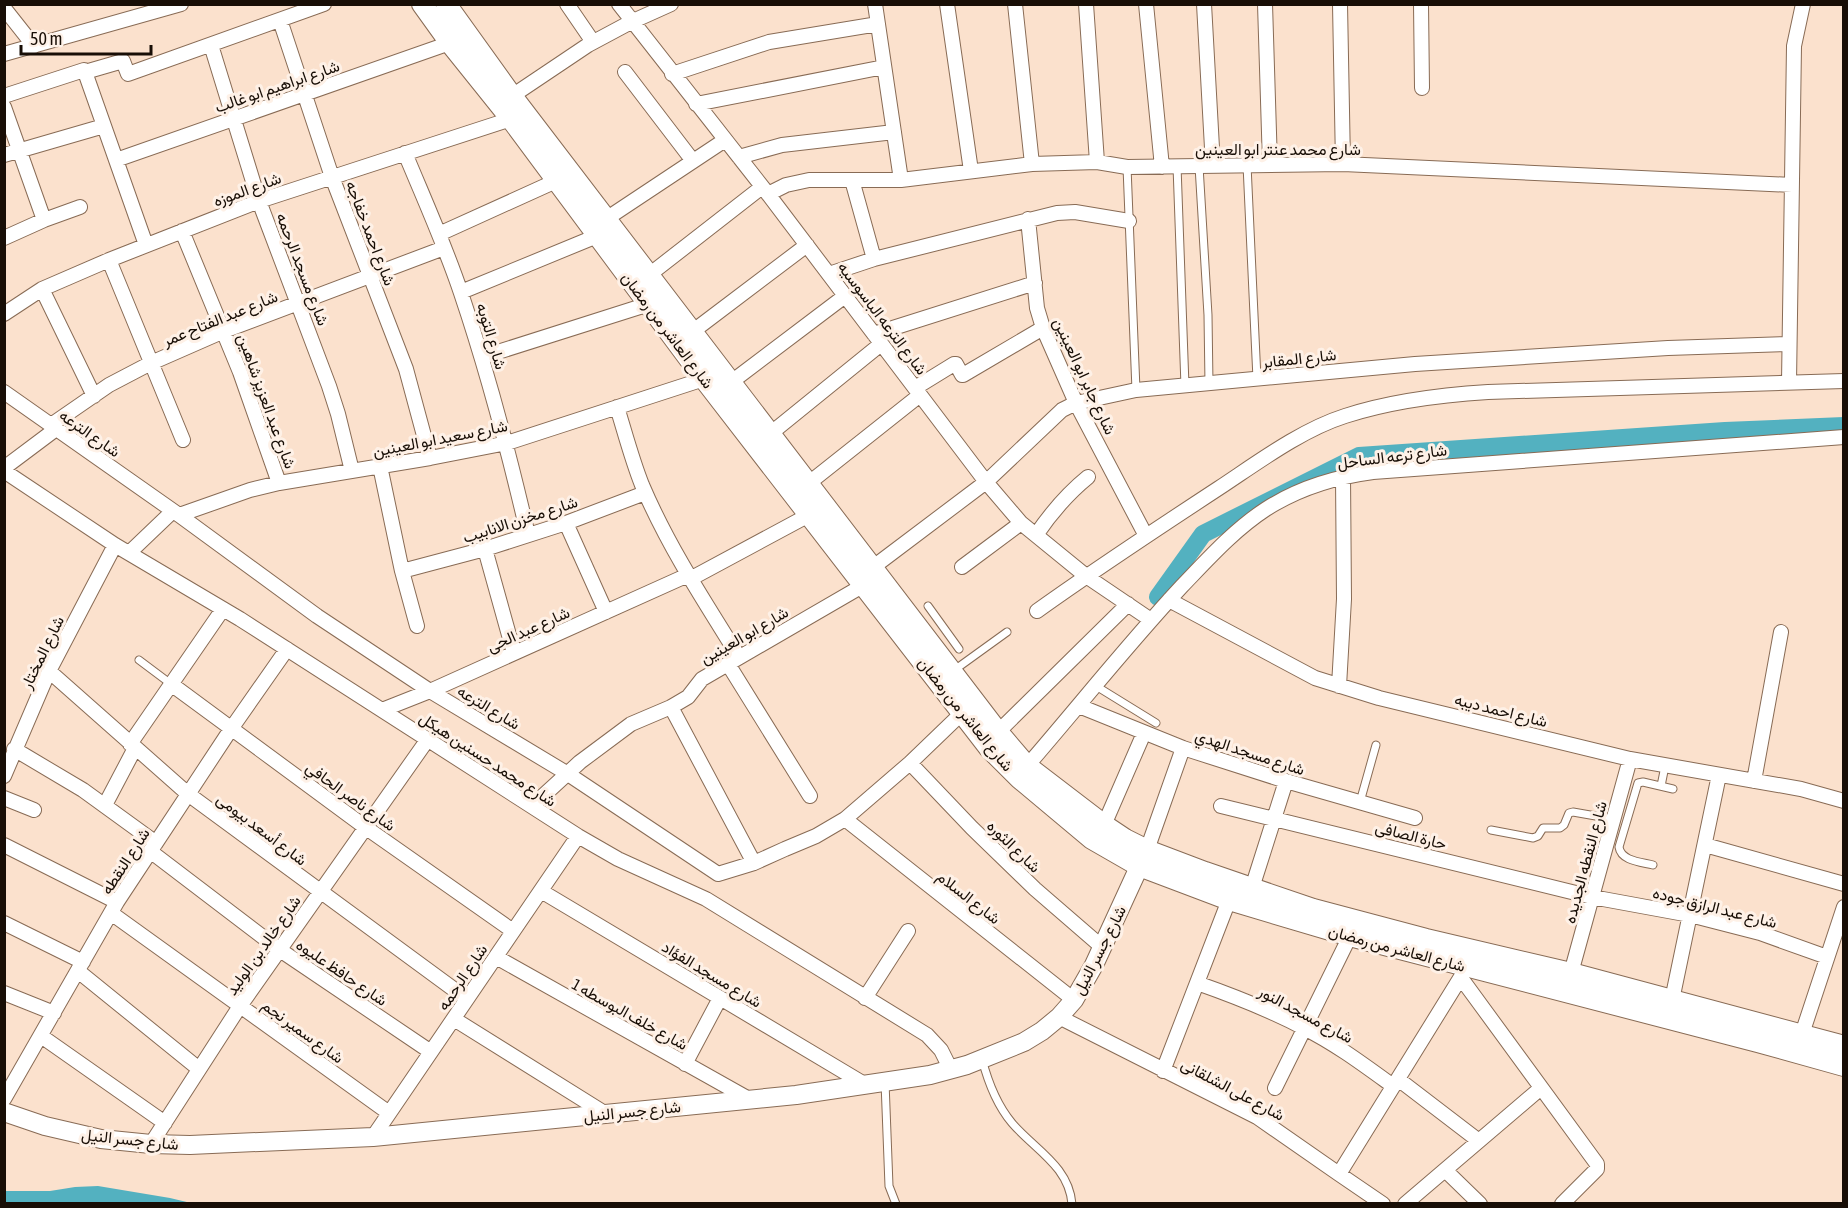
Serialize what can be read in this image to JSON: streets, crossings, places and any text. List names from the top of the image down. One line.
{"streets":{"main road":["شارع العاشر من رمضان"],"street":["شارع ابراهيم ابو غالب","شارع محمد عنتر ابو العينين","شارع الموزه","شارع احمد خفاجه","شارع مسجد الرحمه","شارع عبد الفتاح عمر","شارع الترعه الباسوسيه","شارع التوبه","شارع المقابر","شارع جابر ابو العينين","شارع عبد العزيز شاهين","شارع الترعه","شارع سعيد ابو العينين","شارع ترعه الساحل","شارع مخزن الانابيب","شارع عبد الحى","شارع ابو العينين","شارع المختار","شارع احمد ديبه","شارع مسجد الهدي","شارع محمد حسنين هيكل","شارع ناصر الحافي","شارع أسعد بيومى","حارة الصافى","شارع الثوره","شارع النقطه","شارع النقطه الجديده","شارع السلام","شارع عبد الرازق جوده","شارع خالد بن الوليد","شارع جسر النيل","شارع حافظ عليوه","شارع مسجد الفؤاد","شارع الرحمه","شارع خلف البوسطه 1","شارع مسجد النور","شارع سمير نجم","شارع على الشلقانى"]},"crossings":[["شارع ابراهيم ابو غالب","شارع احمد خفاجه"],["شارع ابراهيم ابو غالب","شارع مسجد الرحمه"],["شارع ابراهيم ابو غالب","شارع العاشر من رمضان"],["شارع محمد عنتر ابو العينين","شارع الترعه الباسوسيه"],["شارع محمد عنتر ابو العينين","شارع العاشر من رمضان"],["شارع الموزه","شارع احمد خفاجه"],["شارع الموزه","شارع مسجد الرحمه"],["شارع الموزه","شارع العاشر من رمضان"],["شارع الموزه","شارع التوبه"],["شارع الموزه","شارع عبد العزيز شاهين"],["شارع احمد خفاجه","شارع عبد الفتاح عمر"],["شارع احمد خفاجه","شارع سعيد ابو العينين"],["شارع مسجد الرحمه","شارع عبد الفتاح عمر"],["شارع مسجد الرحمه","شارع سعيد ابو العينين"],["شارع عبد الفتاح عمر","شارع التوبه"],["شارع عبد الفتاح عمر","شارع عبد العزيز شاهين"],["شارع عبد الفتاح عمر","شارع الترعه"],["شارع عبد الفتاح عمر","شارع محمد حسنين هيكل"],["شارع الترعه الباسوسيه","شارع المقابر"],["شارع الترعه الباسوسيه","شارع ترعه الساحل"],["شارع العاشر من رمضان","شارع المقابر"],["شارع العاشر من رمضان","شارع الترعه"],["شارع العاشر من رمضان","شارع سعيد ابو العينين"],["شارع العاشر من رمضان","شارع ترعه الساحل"],["شارع العاشر من رمضان","شارع عبد الحى"],["شارع العاشر من رمضان","شارع ابو العينين"],["شارع العاشر من رمضان","شارع النقطه الجديده"],["شارع العاشر من رمضان","شارع جسر النيل"],["شارع التوبه","شارع سعيد ابو العينين"],["شارع التوبه","شارع مخزن الانابيب"],["شارع المقابر","شارع جابر ابو العينين"],["شارع المقابر","شارع ابو العينين"],["شارع عبد العزيز شاهين","شارع سعيد ابو العينين"],["شارع الترعه","شارع سعيد ابو العينين"],["شارع الترعه","شارع عبد الحى"],["شارع الترعه","شارع ابو العينين"],["شارع الترعه","شارع الثوره"],["شارع الترعه","شارع السلام"],["شارع ترعه الساحل","شارع احمد ديبه"],["شارع ترعه الساحل","شارع مسجد الهدي"],["شارع عبد الحى","شارع محمد حسنين هيكل"],["شارع ابو العينين","شارع محمد حسنين هيكل"],["شارع المختار","شارع محمد حسنين هيكل"],["شارع المختار","شارع أسعد بيومى"],["شارع المختار","شارع حافظ عليوه"],["شارع احمد ديبه","شارع النقطه الجديده"],["شارع محمد حسنين هيكل","شارع النقطه"],["شارع محمد حسنين هيكل","شارع خالد بن الوليد"],["شارع محمد حسنين هيكل","شارع جسر النيل"],["شارع محمد حسنين هيكل","شارع الرحمه"],["شارع ناصر الحافي","شارع النقطه"],["شارع ناصر الحافي","شارع خالد بن الوليد"],["شارع ناصر الحافي","شارع الرحمه"],["شارع أسعد بيومى","شارع النقطه"],["شارع أسعد بيومى","شارع خالد بن الوليد"],["شارع أسعد بيومى","شارع الرحمه"],["حارة الصافى","شارع النقطه الجديده"],["حارة الصافى","شارع عبد الرازق جوده"],["شارع الثوره","شارع جسر النيل"],["شارع النقطه","شارع حافظ عليوه"],["شارع النقطه","شارع سمير نجم"],["شارع النقطه الجديده","شارع عبد الرازق جوده"],["شارع السلام","شارع جسر النيل"],["شارع خالد بن الوليد","شارع جسر النيل"],["شارع خالد بن الوليد","شارع حافظ عليوه"],["شارع خالد بن الوليد","شارع سمير نجم"],["شارع جسر النيل","شارع مسجد الفؤاد"],["شارع جسر النيل","شارع الرحمه"],["شارع جسر النيل","شارع خلف البوسطه 1"],["شارع جسر النيل","شارع على الشلقانى"],["شارع حافظ عليوه","شارع الرحمه"],["شارع مسجد الفؤاد","شارع الرحمه"],["شارع الرحمه","شارع خلف البوسطه 1"],["شارع الرحمه","شارع سمير نجم"]],"scale_bar":"50 m"}
